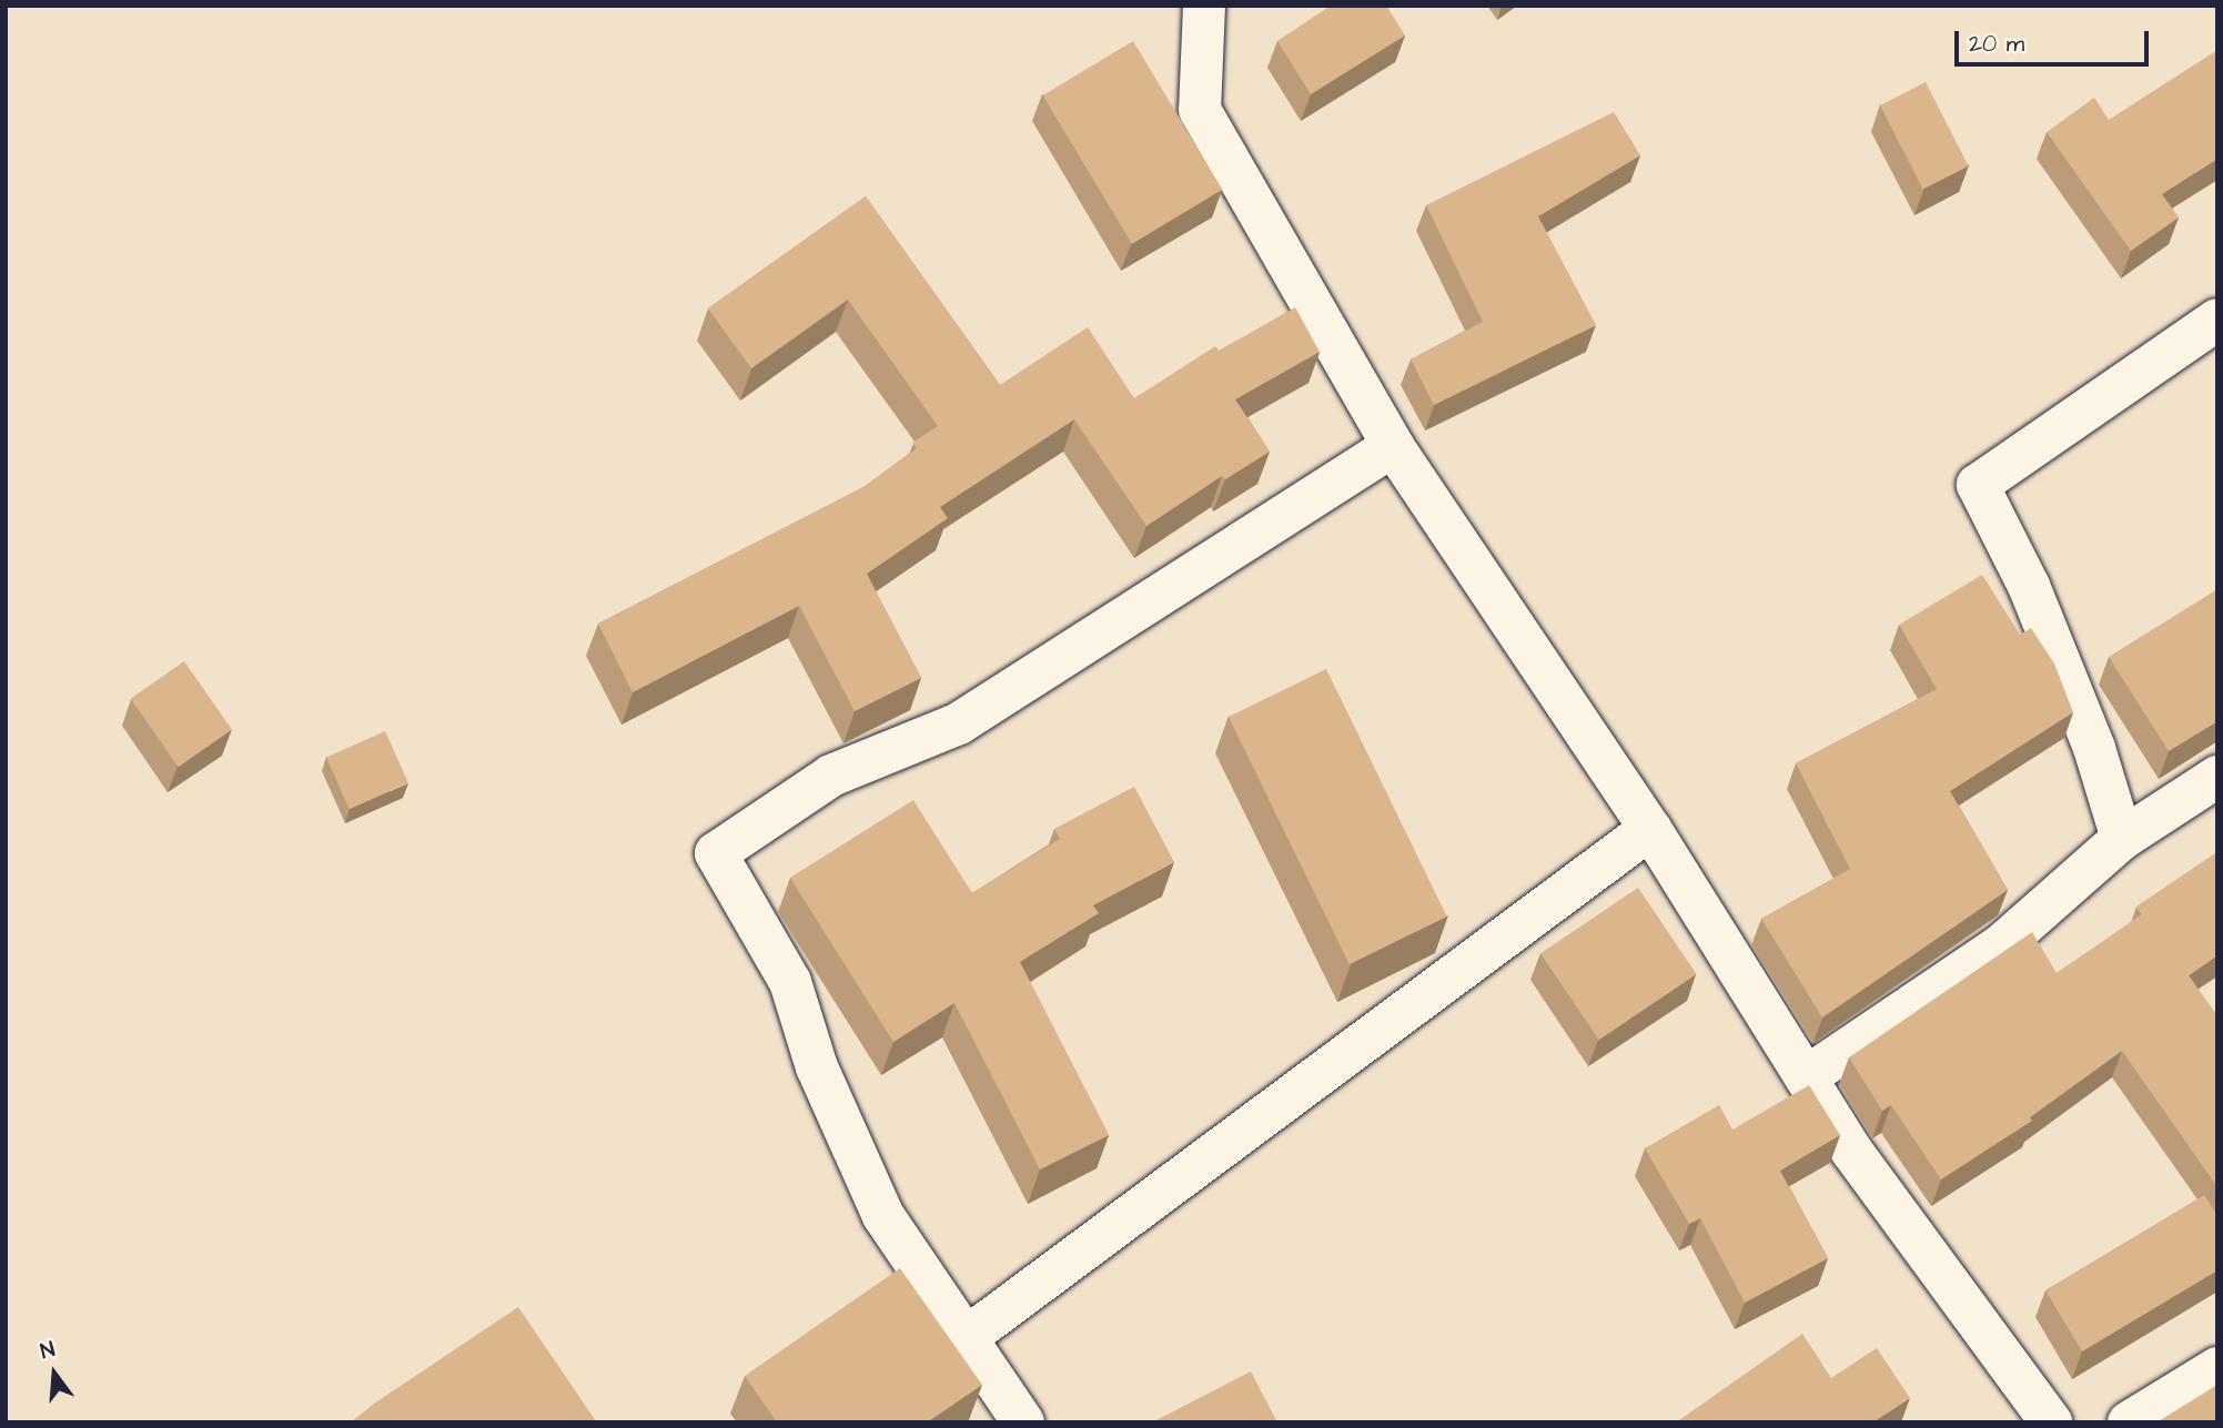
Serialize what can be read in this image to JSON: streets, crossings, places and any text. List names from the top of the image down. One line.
{"scale_bar":"20 m","north":"top"}
